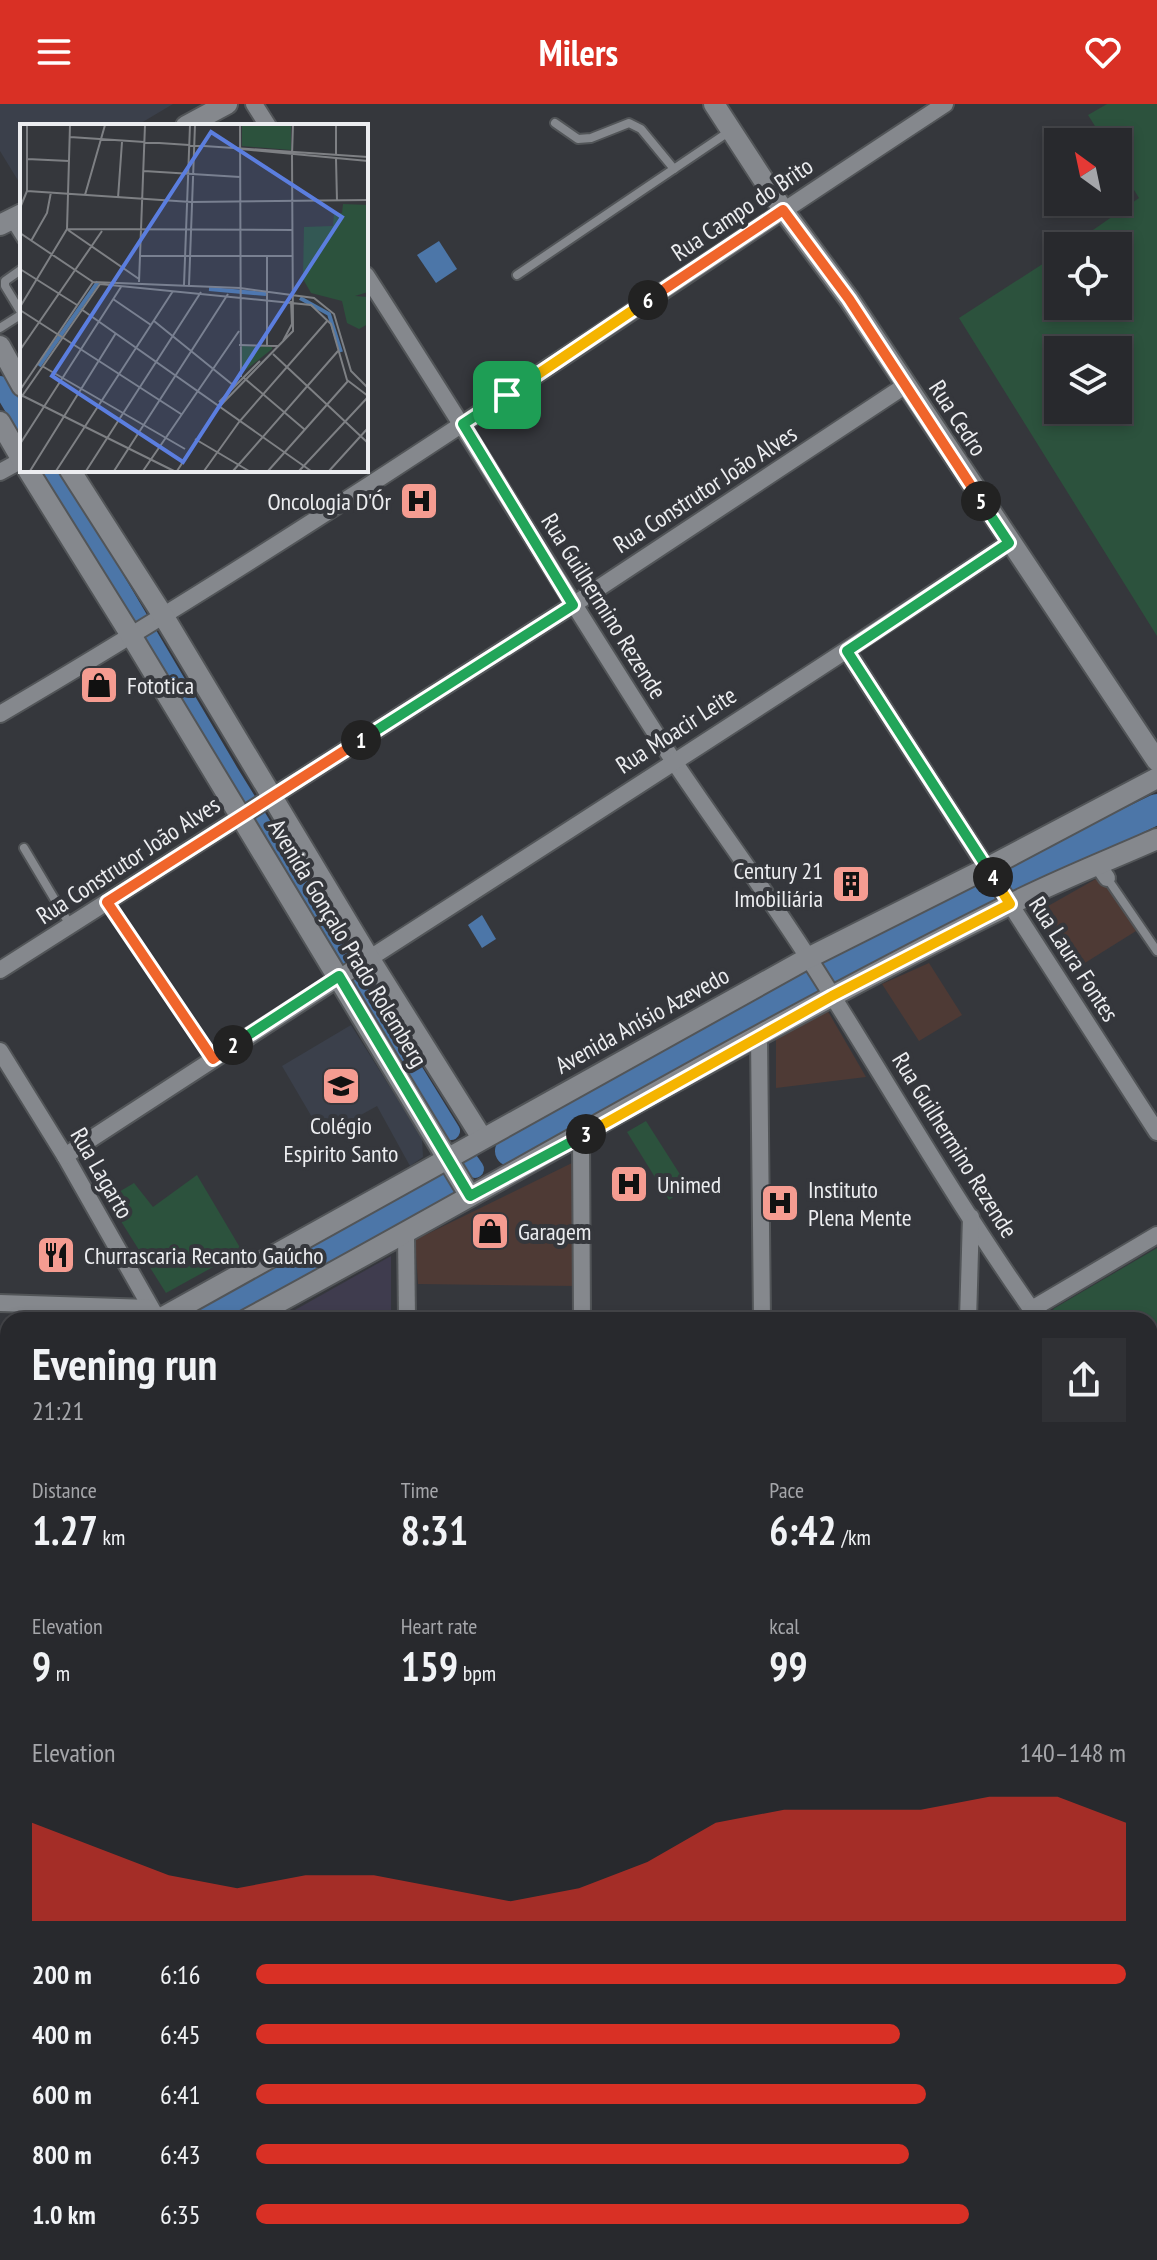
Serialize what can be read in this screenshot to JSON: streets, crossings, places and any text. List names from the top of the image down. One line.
{"streets":{"street":["Rua Campo do Brito","Rua Cedro","Rua Construtor João Alves","Rua Guilhermino Rezende","Rua Moacir Leite","Avenida Gonçalo Prado Rolemberg","Rua Laura Fontes","Avenida Anísio Azevedo","Rua Lagarto"]},"crossings":[["Rua Campo do Brito","Rua Cedro"],["Rua Campo do Brito","Rua Guilhermino Rezende"],["Rua Campo do Brito","Avenida Gonçalo Prado Rolemberg"],["Rua Cedro","Rua Construtor João Alves"],["Rua Cedro","Rua Moacir Leite"],["Rua Construtor João Alves","Rua Guilhermino Rezende"],["Rua Construtor João Alves","Avenida Gonçalo Prado Rolemberg"],["Rua Guilhermino Rezende","Rua Moacir Leite"],["Rua Guilhermino Rezende","Avenida Anísio Azevedo"],["Rua Moacir Leite","Avenida Gonçalo Prado Rolemberg"],["Rua Moacir Leite","Rua Laura Fontes"],["Avenida Gonçalo Prado Rolemberg","Avenida Anísio Azevedo"],["Rua Laura Fontes","Avenida Anísio Azevedo"]],"places":{"hospital":["Oncologia D'Ór","Unimed","Instituto Plena Mente"],"shop":["Fototica","Garagem"],"building":["Century 21 Imobiliária"],"school or university":["Colégio Espirito Santo"],"restaurant":["Churrascaria Recanto Gaúcho"]},"north":"top left","page":{"header":"Milers","pins":["6","5","1","4","2","3"],"heading":["Evening run","21:21"],"stats":[["Distance","1.27 km"],["Time","8:31"],["Pace","6:42 /km"],["Elevation","9 m"],["Heart rate","159 bpm"],["kcal","99"]],"chart":["Elevation","140–148 m"],"list":[{"name":"200 m","note":"6:16"},{"name":"400 m","note":"6:45"},{"name":"600 m","note":"6:41"},{"name":"800 m","note":"6:43"},{"name":"1.0 km","note":"6:35"}]}}
